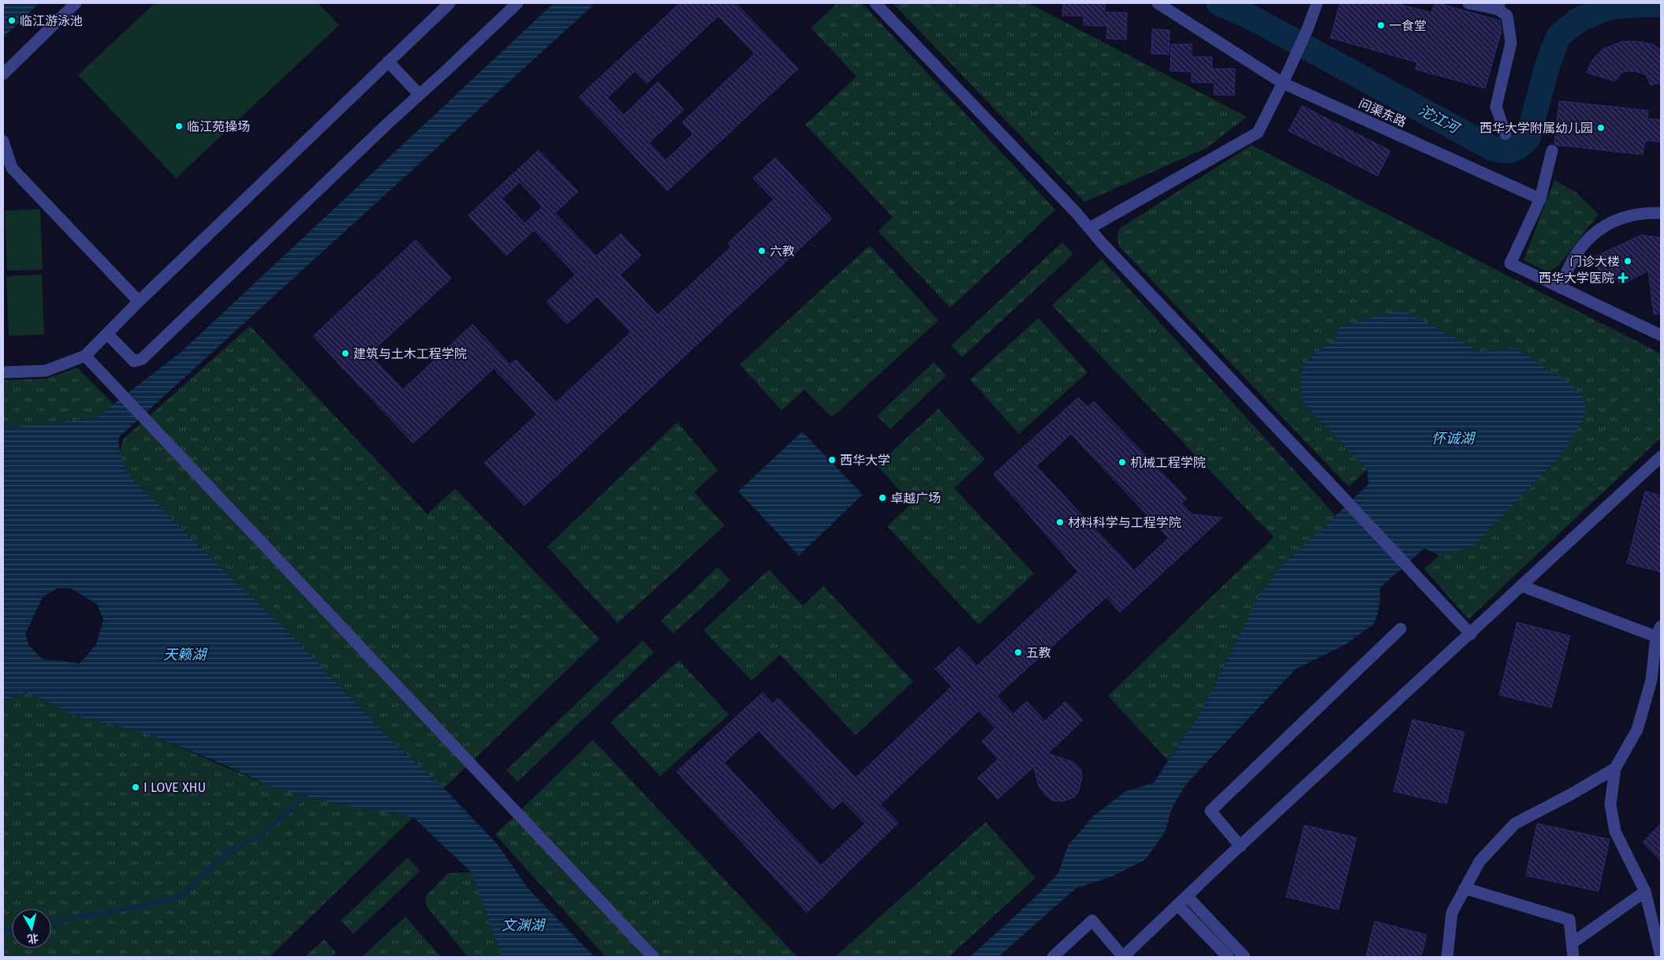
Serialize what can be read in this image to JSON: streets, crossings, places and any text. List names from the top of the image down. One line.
{"streets":{"street":["问渠东路"]},"water":["沱江河","怀诚湖","天籁湖","文渊湖"],"places":{"other":["临江游泳池","一食堂","临江苑操场","西华大学附属幼儿园","六教","门诊大楼","建筑与土木工程学院","西华大学","机械工程学院","卓越广场","材料科学与工程学院","五教","I LOVE XHU"],"health":["西华大学医院"]},"north":"bottom"}
